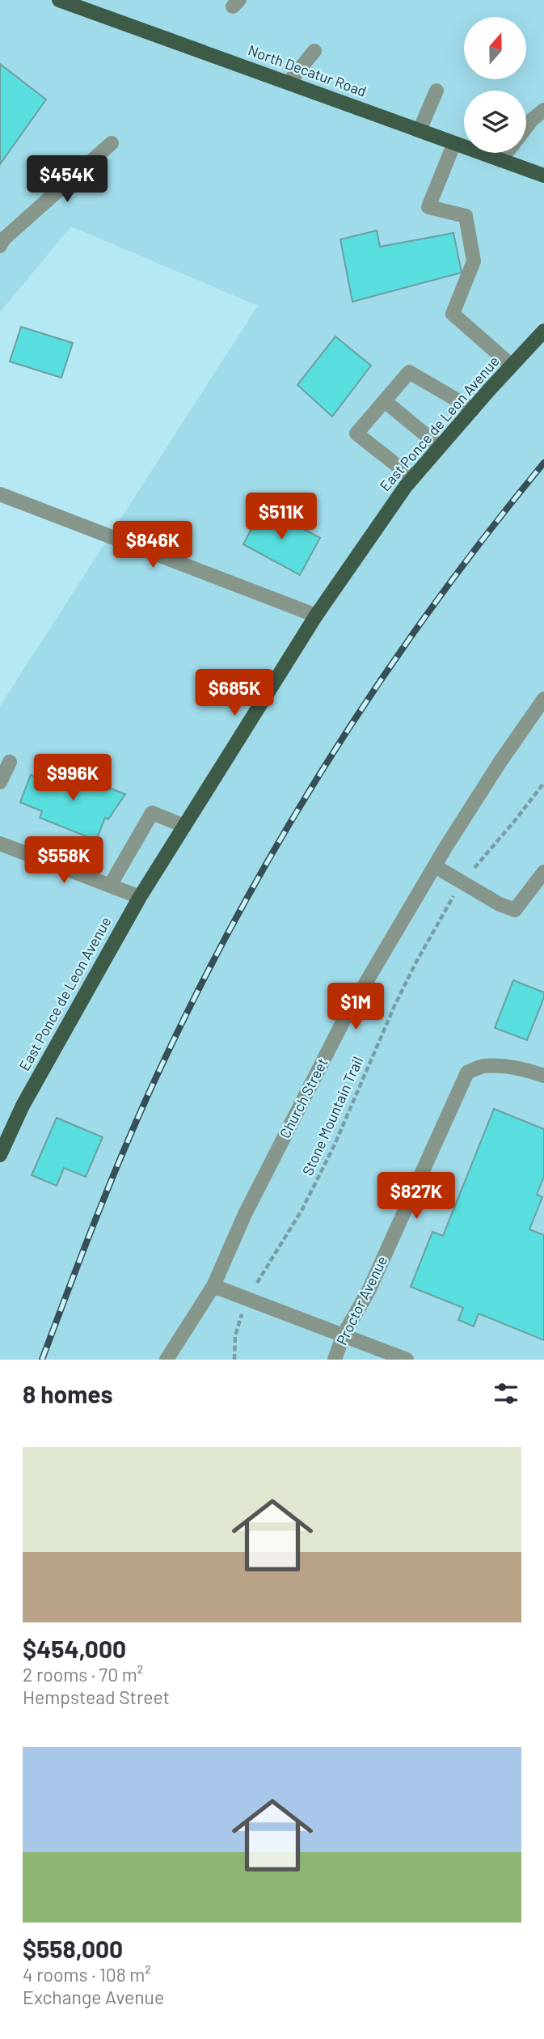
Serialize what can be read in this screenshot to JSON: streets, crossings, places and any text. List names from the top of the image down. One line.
{"streets":{"main road":["North Decatur Road","East Ponce de Leon Avenue"],"street":["Church Street","Proctor Avenue"],"path":["Stone Mountain Trail"]},"north":"top","page":{"price":["$454K","$511K","$846K","$685K","$996K","$558K","$1M","$827K"],"heading":"8 homes","list":[{"name":"$454,000","note":"2 rooms · 70 m² · Hempstead Street"},{"name":"$558,000","note":"4 rooms · 108 m² · Exchange Avenue"}]}}
